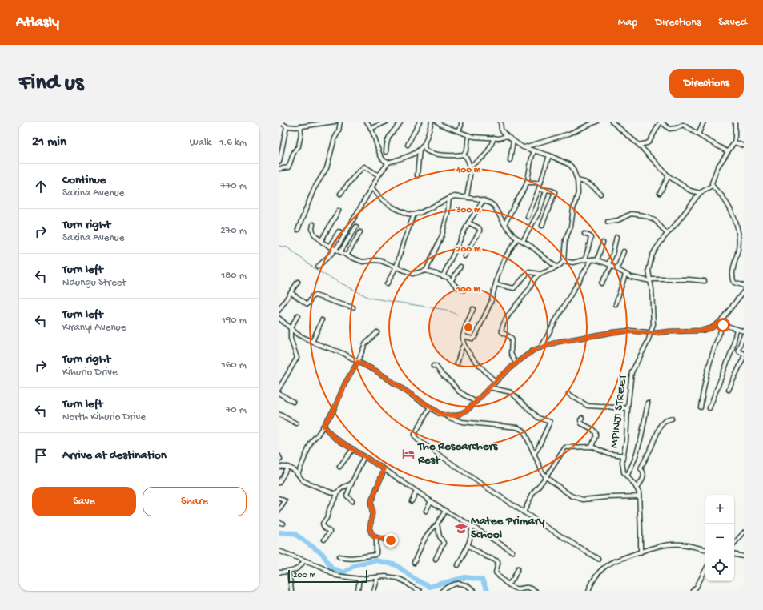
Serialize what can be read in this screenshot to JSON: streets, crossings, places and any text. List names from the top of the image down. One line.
{"streets":{"street":["MPINJI STREET"]},"places":{"hotel":["The Researchers Rest"],"school or university":["Matee Primary School"]},"scale_bar":"200 m","page":{"header":"Atlasly","nav":["Map","Directions","Saved"],"buttons":["Directions",["Save","Share"]],"title":"Find us","heading":["21 min","Walk · 1.6 km"],"list":[["Continue","Sakina Avenue","770 m"],["Turn right","Sakina Avenue","270 m"],["Turn left","Ndungu Street","180 m"],["Turn left","Kiranyi Avenue","190 m"],["Turn right","Kihurio Drive","160 m"],["Turn left","North Kihurio Drive","70 m"],"Arrive at destination"],"map_buttons":["+","−"],"scale":"200 m"},"rings":["400 m","300 m","200 m","100 m"]}
